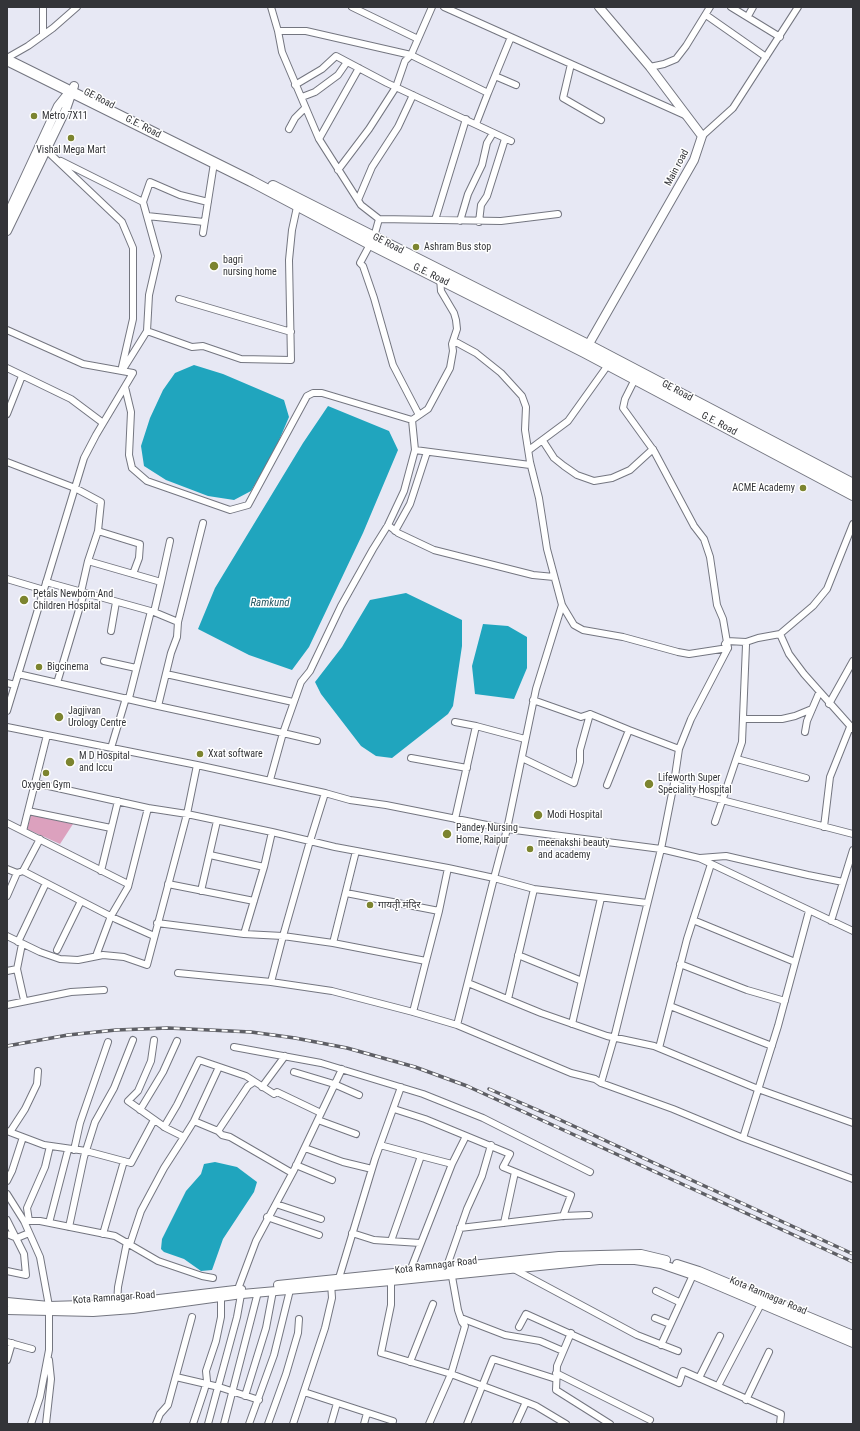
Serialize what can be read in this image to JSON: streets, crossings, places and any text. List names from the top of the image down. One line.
{"streets":{"main road":["GE Road","G.E. Road"],"street":["Main road","Kota Ramnagar Road"]},"crossings":[["GE Road","G.E. Road"],["GE Road","Main road"],["G.E. Road","Main road"]],"water":["Ramkund"],"places":["Metro 7X11","Vishal Mega Mart","Ashram Bus stop","bagri nursing home","ACME Academy","Petals Newborn And Children Hospital","Bigcinema","Jagjivan Urology Centre","Xxat software","M D Hospital and Iccu","Oxygen Gym","Lifeworth Super Speciality Hospital","Modi Hospital","Pandey Nursing Home, Raipur","meenakshi beauty and academy","गायतृी मंदिर"]}
